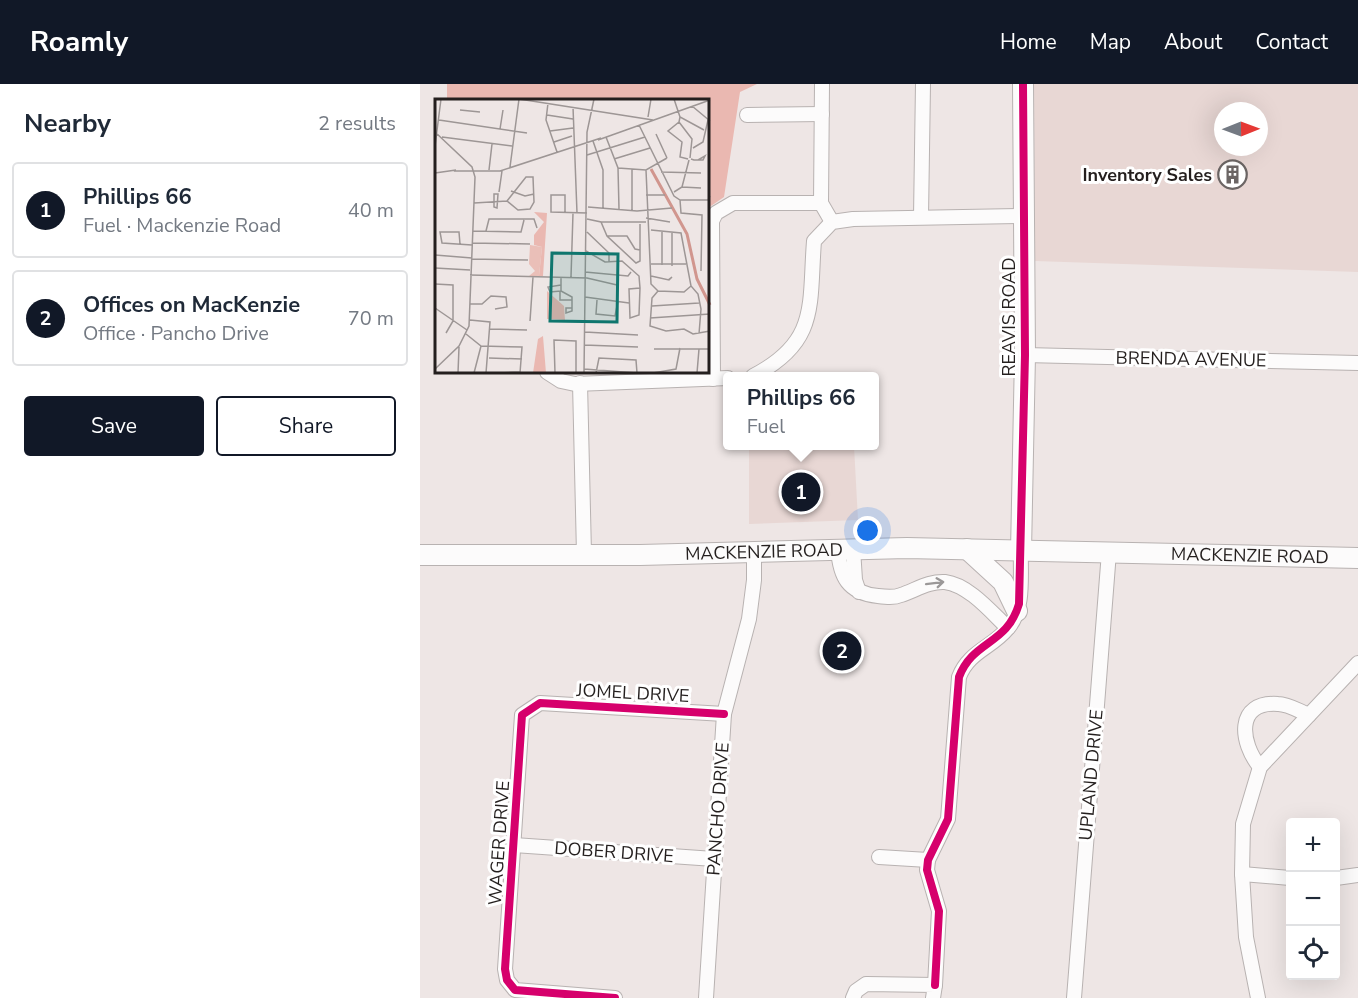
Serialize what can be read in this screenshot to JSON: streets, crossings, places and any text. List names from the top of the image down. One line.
{"streets":{"main road":["REAVIS ROAD","MACKENZIE ROAD"],"street":["BRENDA AVENUE","JOMEL DRIVE","UPLAND DRIVE","PANCHO DRIVE","WAGER DRIVE","DOBER DRIVE"]},"crossings":[["REAVIS ROAD","BRENDA AVENUE"],["REAVIS ROAD","MACKENZIE ROAD"],["MACKENZIE ROAD","UPLAND DRIVE"],["MACKENZIE ROAD","PANCHO DRIVE"],["JOMEL DRIVE","PANCHO DRIVE"],["JOMEL DRIVE","WAGER DRIVE"],["PANCHO DRIVE","DOBER DRIVE"],["WAGER DRIVE","DOBER DRIVE"]],"places":{"building":["Inventory Sales"]},"north":"right","page":{"header":"Roamly","nav":["Home","Map","About","Contact"],"heading":["Nearby","2 results"],"list":[{"mark":"1","name":"Phillips 66","note":"Fuel · Mackenzie Road","value":"40 m"},{"mark":"2","name":"Offices on MacKenzie","note":"Office · Pancho Drive","value":"70 m"}],"popup":["Phillips 66","Fuel"],"buttons":["Save","Share"],"pins":["1","2"],"map_buttons":["+","−"]}}
